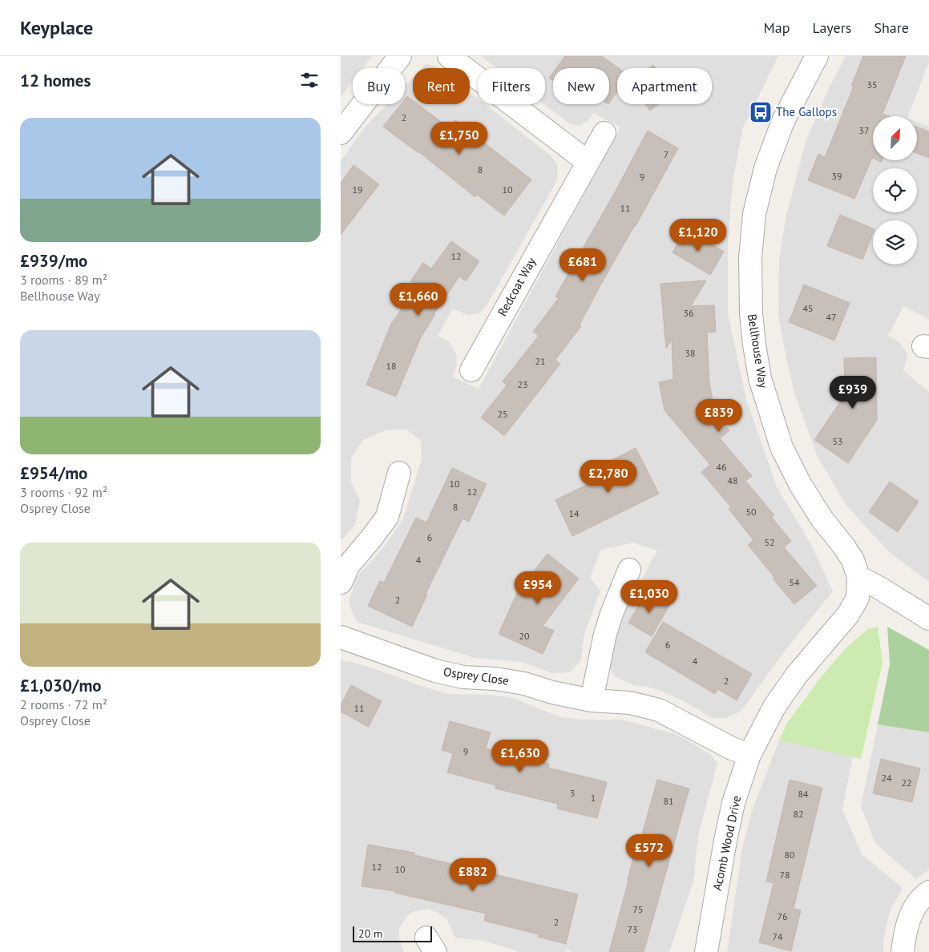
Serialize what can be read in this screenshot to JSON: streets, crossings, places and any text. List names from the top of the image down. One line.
{"streets":{"street":["Redcoat Way","Bellhouse Way","Osprey Close","Acomb Wood Drive"]},"crossings":[["Bellhouse Way","Acomb Wood Drive"],["Osprey Close","Acomb Wood Drive"]],"places":{"bus stop":["The Gallops"]},"house_numbers":["35","2","37","7","8","39","9","19","10","11","12","45","36","47","38","21","18","23","25","53","46","48","10","12","8","50","14","6","52","4","54","2","20","6","4","2","11","9","24","22","3","84","1","81","82","80","12","10","78","75","76","2","73","74"],"scale_bar":"20 m","north":"top right","page":{"header":"Keyplace","nav":["Map","Layers","Share"],"heading":"12 homes","chip":["Buy","Rent","Filters","New","Apartment"],"list":[{"name":"£939/mo","note":"3 rooms · 89 m² · Bellhouse Way"},{"name":"£954/mo","note":"3 rooms · 92 m² · Osprey Close"},{"name":"£1,030/mo","note":"2 rooms · 72 m² · Osprey Close"}],"price":["£1,750","£1,120","£681","£1,660","£939","£839","£2,780","£954","£1,030","£1,630","£572","£882"],"scale":"20 m"}}
